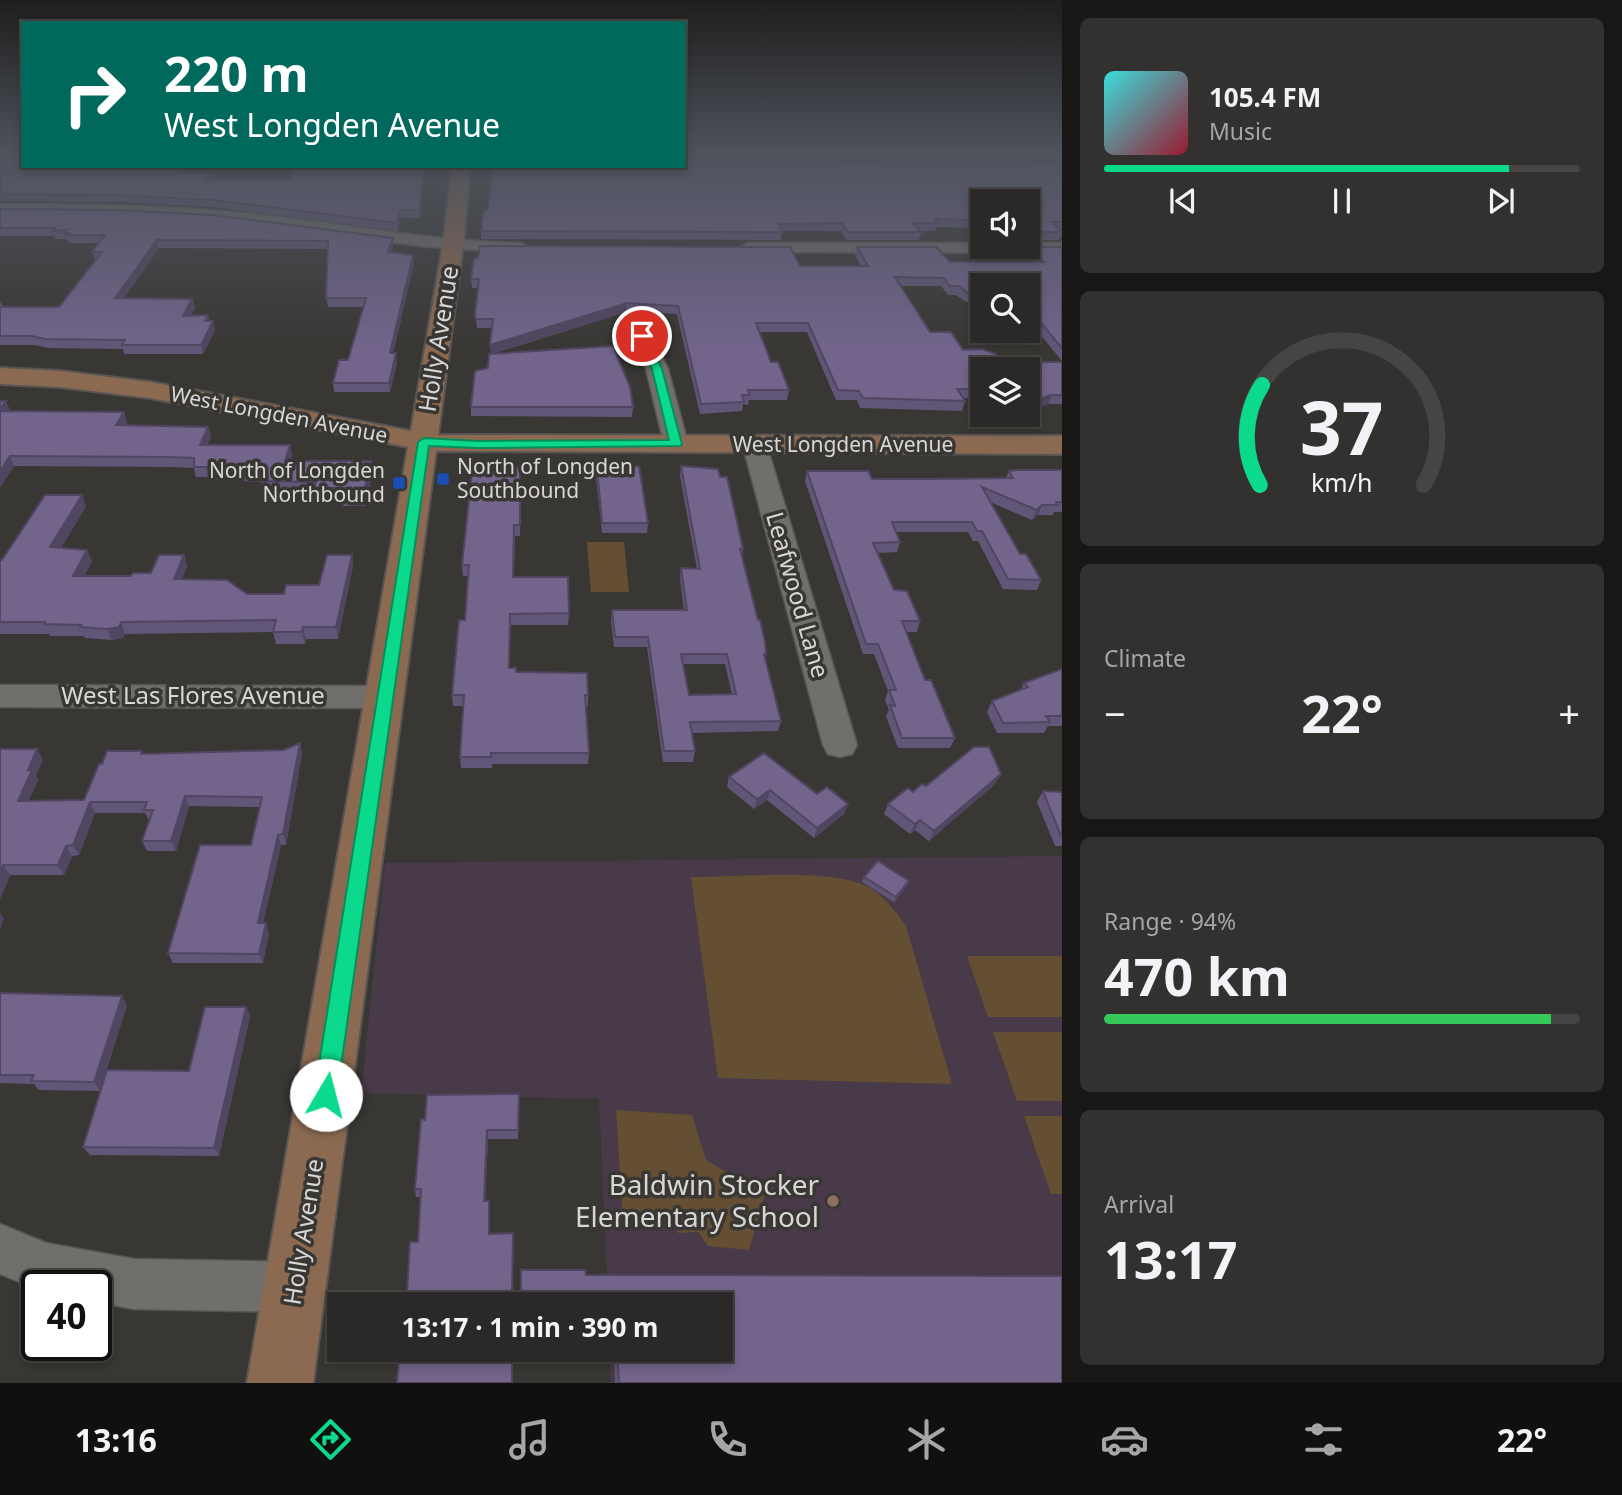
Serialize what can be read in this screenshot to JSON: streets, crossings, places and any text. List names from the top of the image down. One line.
{"streets":{"street":["Holly Avenue","West Longden Avenue","Leafwood Lane","West Las Flores Avenue"]},"crossings":[["Holly Avenue","West Longden Avenue"],["Holly Avenue","West Las Flores Avenue"],["West Longden Avenue","Leafwood Lane"]],"places":{"transit":["North of Longden Southbound","North of Longden Northbound"],"other":["Baldwin Stocker Elementary School"]},"page":{"turn":["220 m","West Longden Avenue"],"song":["105.4 FM","Music"],"tile":["Climate",["Range · 94%","470 km"],["Arrival","13:17"]],"heat":["−","22°","+"],"limit":"40","trip":"13:17 · 1 min · 390 m","tabs":["13:16","22°"],"gauge":["37","km/h"]}}
